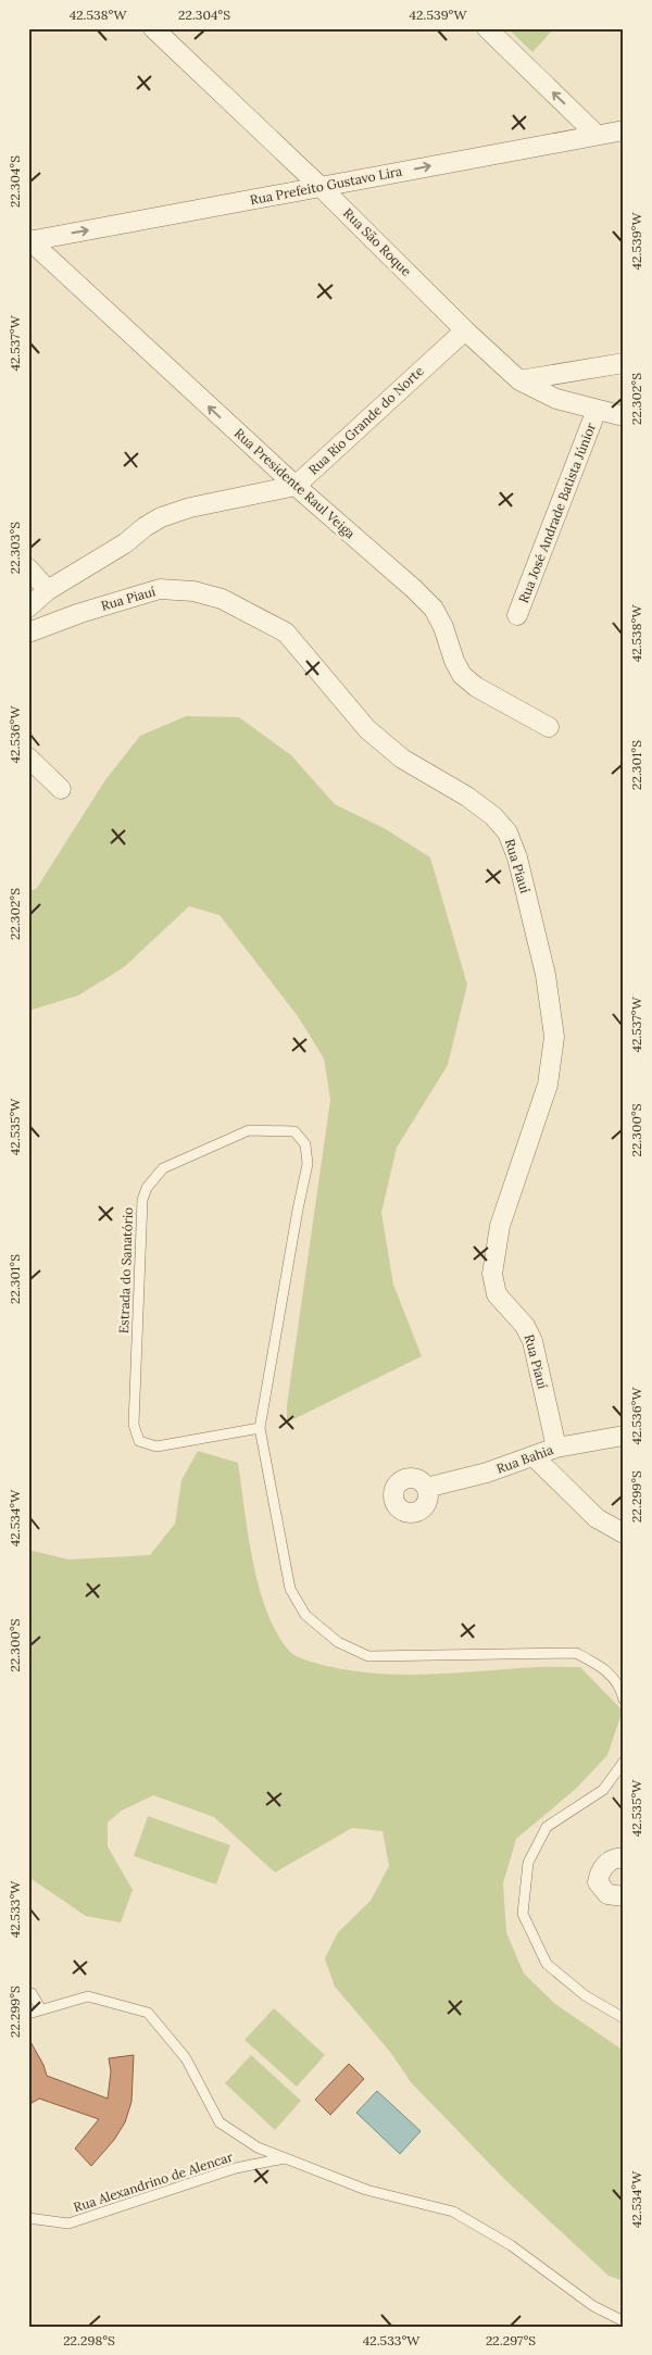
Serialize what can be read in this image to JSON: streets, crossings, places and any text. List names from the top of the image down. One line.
{"streets":{"street":["Rua Prefeito Gustavo Lira","Rua São Roque","Rua Rio Grande do Norte","Rua Presidente Raul Veiga","Rua José Andrade Batista Júnior","Rua Piauí","Rua Bahia"],"lane":["Estrada do Sanatório","Rua Alexandrino de Alencar"]},"crossings":[["Rua Prefeito Gustavo Lira","Rua São Roque"],["Rua Prefeito Gustavo Lira","Rua Presidente Raul Veiga"],["Rua São Roque","Rua Rio Grande do Norte"],["Rua São Roque","Rua José Andrade Batista Júnior"],["Rua Rio Grande do Norte","Rua Presidente Raul Veiga"],["Rua Piauí","Rua Bahia"]],"one_way":["Rua Prefeito Gustavo Lira","Rua Presidente Raul Veiga"],"coordinates":["42.538°W","22.304°S","42.539°W","42.537°W","22.302°S","22.303°S","42.536°W","22.301°S","42.535°W","22.300°S","22.299°S","42.534°W","42.533°W","22.298°S","22.297°S"]}
